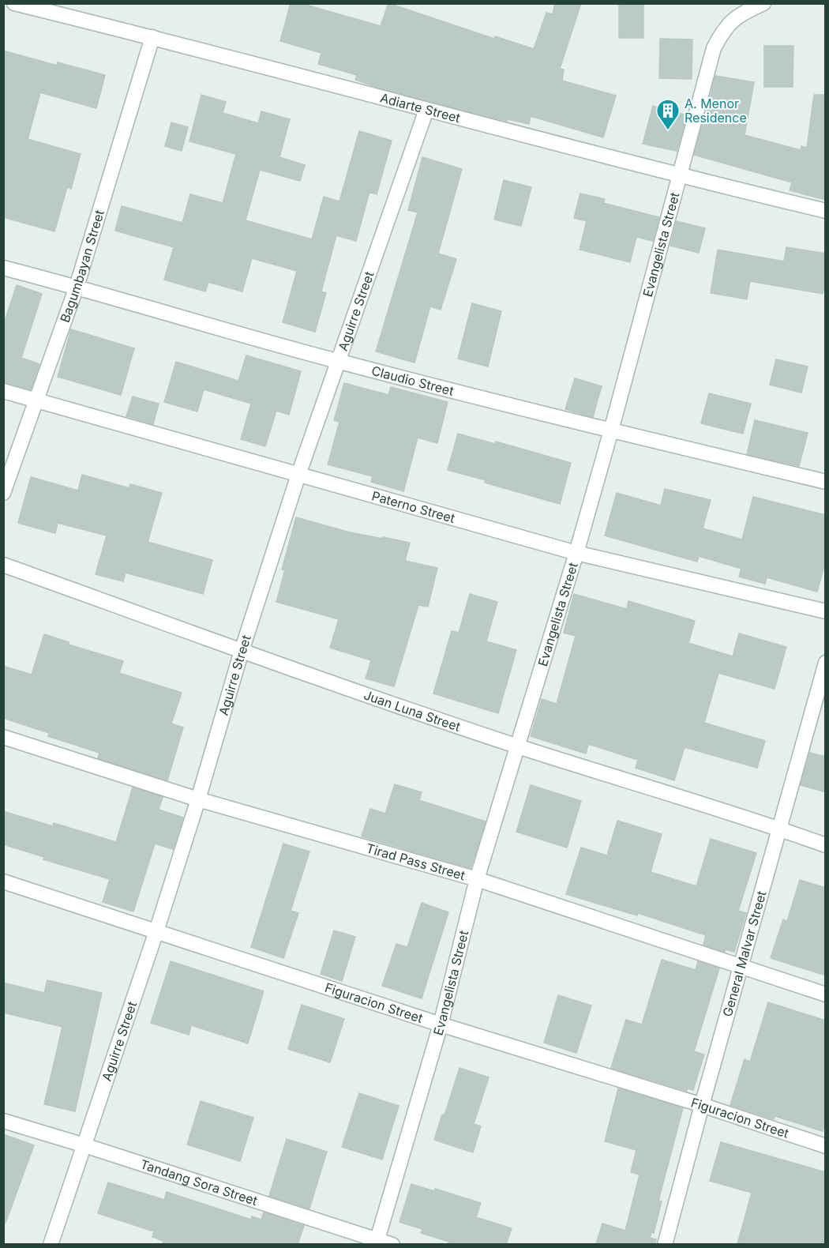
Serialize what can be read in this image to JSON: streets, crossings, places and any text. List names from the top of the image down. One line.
{"streets":{"street":["Adiarte Street","Evangelista Street","Bagumbayan Street","Aguirre Street","Claudio Street","Paterno Street","Juan Luna Street","Tirad Pass Street","General Malvar Street","Figuracion Street","Tandang Sora Street"]},"crossings":[["Adiarte Street","Evangelista Street"],["Adiarte Street","Bagumbayan Street"],["Adiarte Street","Aguirre Street"],["Evangelista Street","Claudio Street"],["Evangelista Street","Paterno Street"],["Evangelista Street","Juan Luna Street"],["Evangelista Street","Tirad Pass Street"],["Evangelista Street","Figuracion Street"],["Evangelista Street","Tandang Sora Street"],["Bagumbayan Street","Claudio Street"],["Bagumbayan Street","Paterno Street"],["Aguirre Street","Claudio Street"],["Aguirre Street","Paterno Street"],["Aguirre Street","Juan Luna Street"],["Aguirre Street","Tirad Pass Street"],["Aguirre Street","Figuracion Street"],["Aguirre Street","Tandang Sora Street"],["Juan Luna Street","General Malvar Street"],["Tirad Pass Street","General Malvar Street"],["General Malvar Street","Figuracion Street"]],"places":{"building":["A. Menor Residence"]}}
